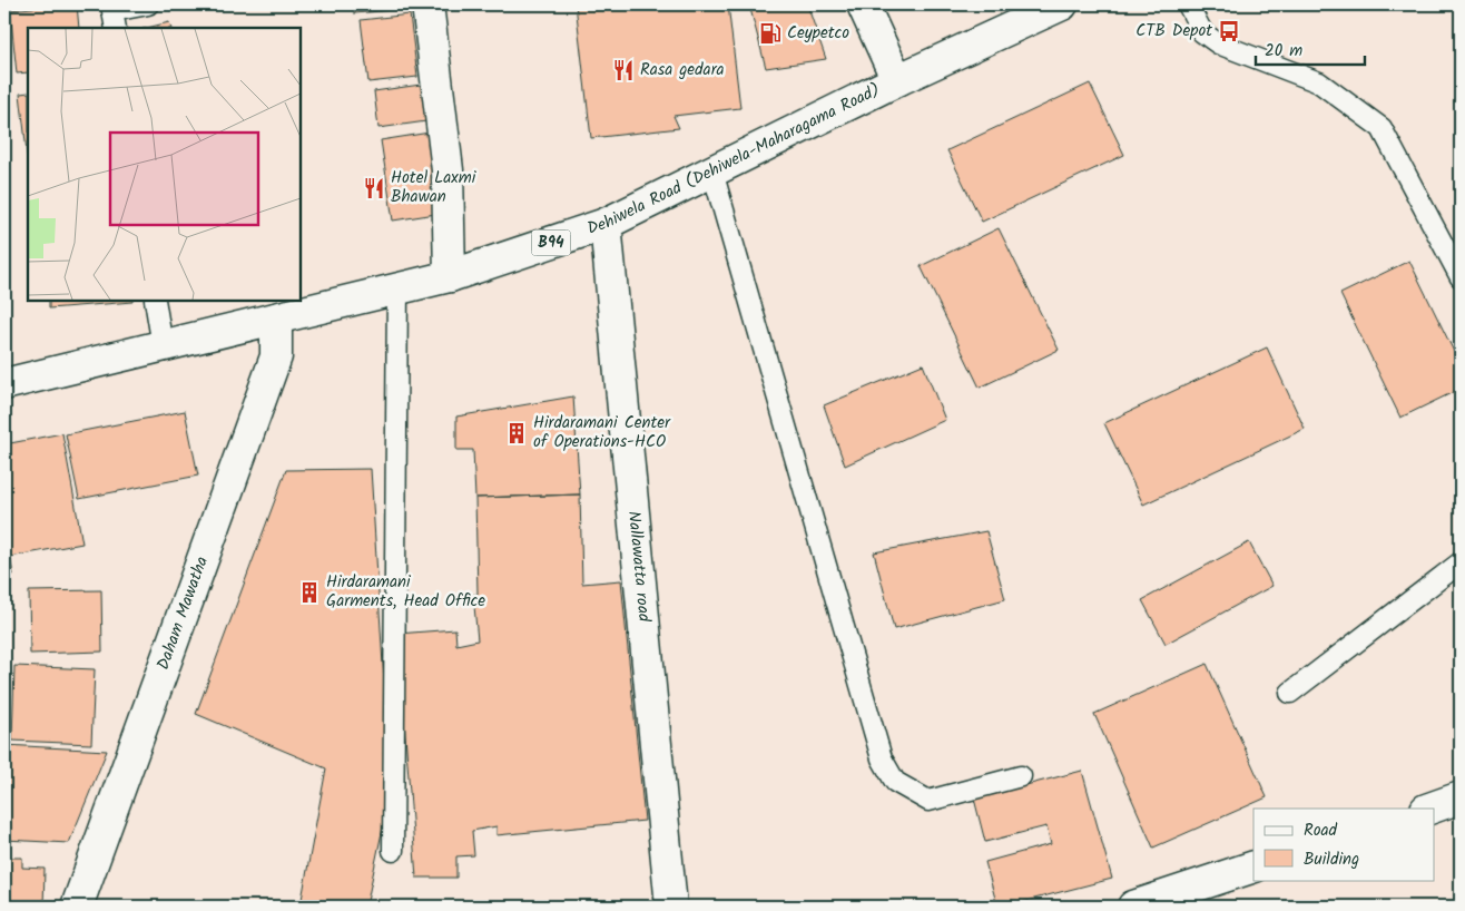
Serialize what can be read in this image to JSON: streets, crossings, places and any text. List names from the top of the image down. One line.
{"streets":{"street":["Dehiwela Road (Dehiwela-Maharagama Road)","B94","Nallawatta road","Daham Mawatha"]},"crossings":[["Dehiwela Road (Dehiwela-Maharagama Road)","Nallawatta road"],["Dehiwela Road (Dehiwela-Maharagama Road)","Daham Mawatha"]],"places":{"bus stop":["CTB Depot"],"fuel station":["Ceypetco"],"restaurant":["Rasa gedara","Hotel Laxmi Bhawan"],"building":["Hirdaramani Center of Operations-HCO","Hirdaramani Garments, Head Office"]},"legend":["Road","Building"],"scale_bar":"20 m"}
